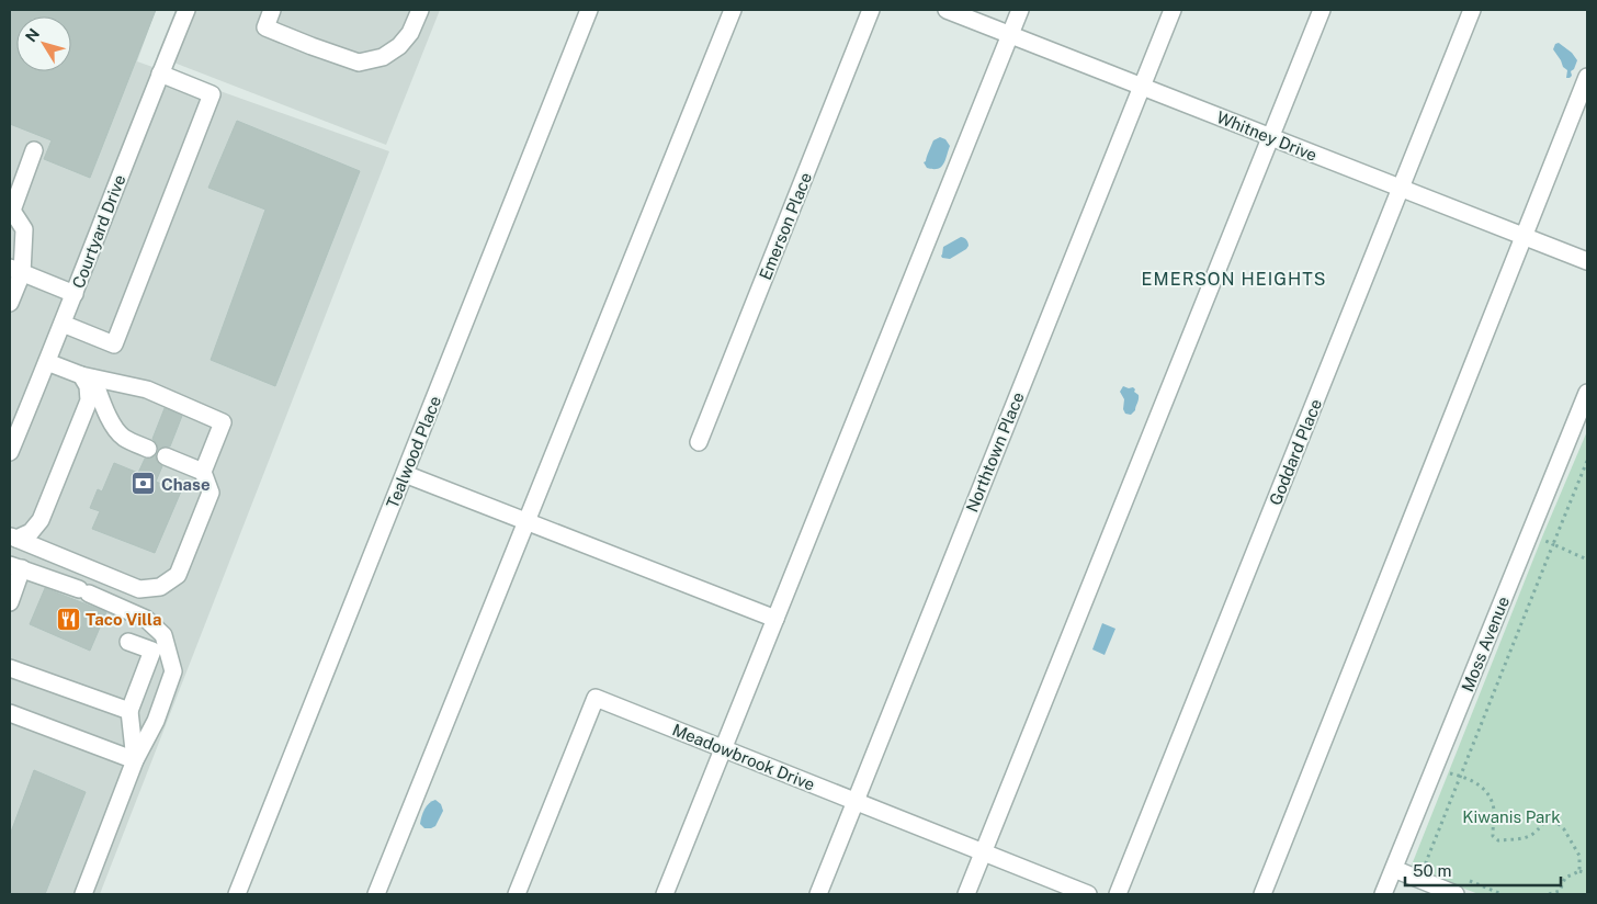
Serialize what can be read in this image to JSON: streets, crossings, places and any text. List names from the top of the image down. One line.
{"streets":{"street":["Whitney Drive","Emerson Place","Courtyard Drive","Tealwood Place","Northtown Place","Goddard Place","Moss Avenue","Meadowbrook Drive"]},"crossings":[["Whitney Drive","Northtown Place"],["Whitney Drive","Goddard Place"],["Northtown Place","Meadowbrook Drive"]],"districts":["EMERSON HEIGHTS"],"parks":["Kiwanis Park"],"places":{"bank":["Chase"],"restaurant":["Taco Villa"]},"scale_bar":"50 m","north":"top left"}
